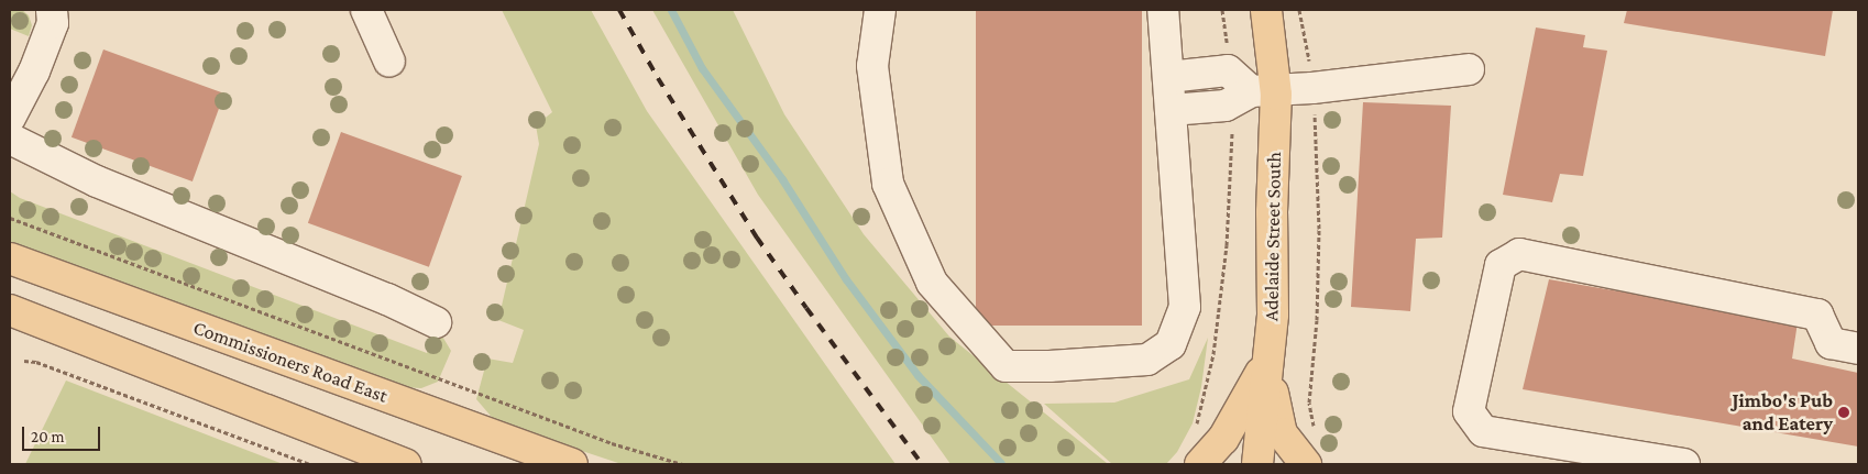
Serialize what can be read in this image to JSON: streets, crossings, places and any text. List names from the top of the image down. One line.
{"streets":{"main road":["Adelaide Street South","Commissioners Road East"]},"places":["Jimbo's Pub and Eatery"],"scale_bar":"20 m"}
